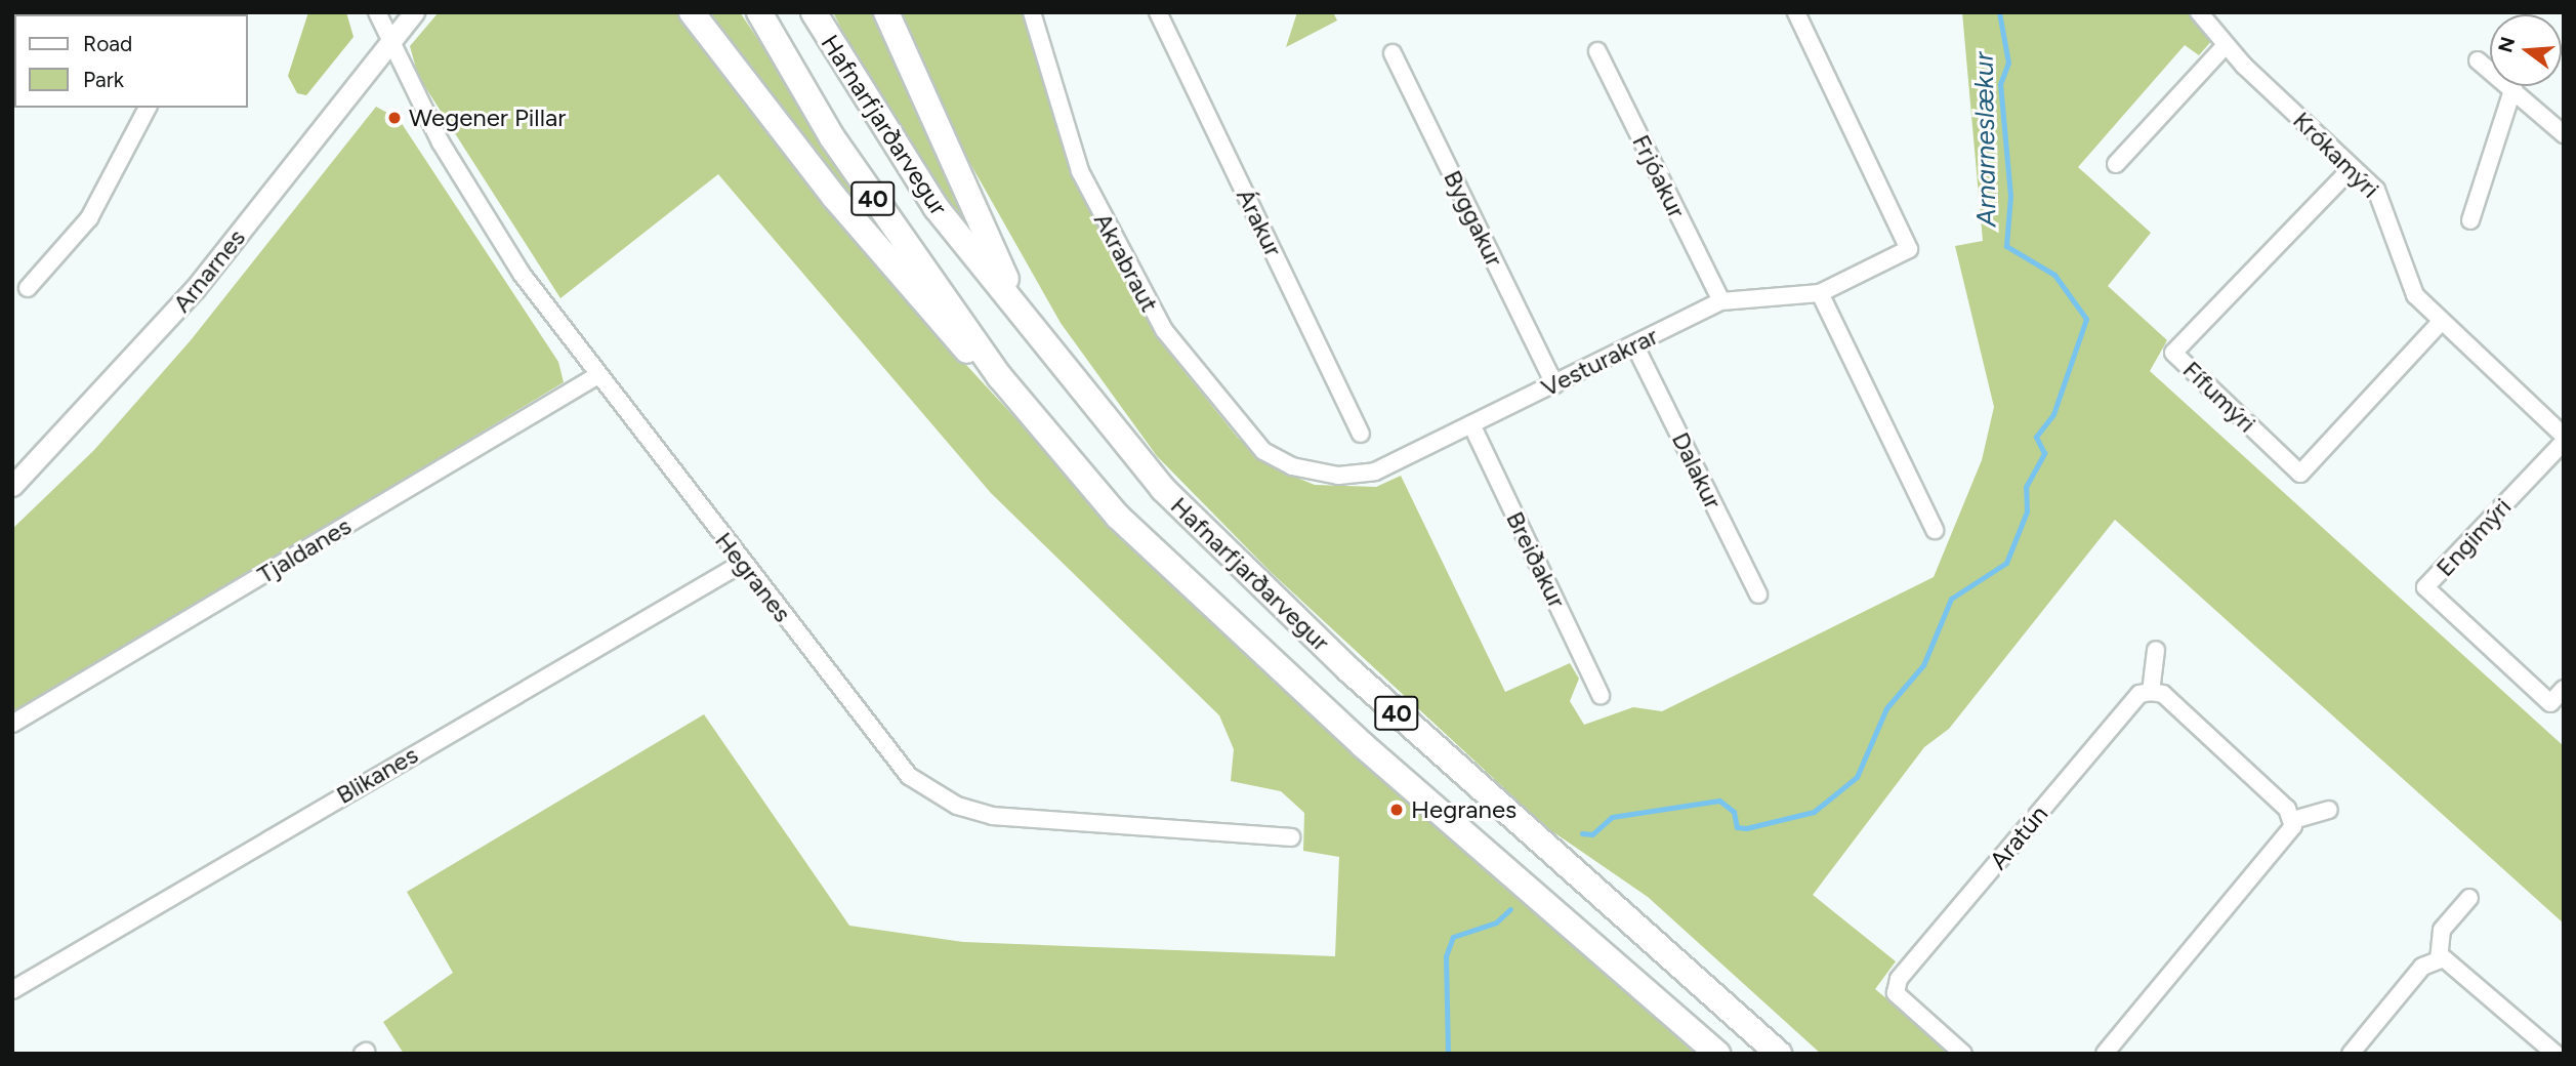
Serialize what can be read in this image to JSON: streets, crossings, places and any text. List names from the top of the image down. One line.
{"streets":{"main road":["Hafnarfjarðarvegur","40"],"street":["Krókamýri","Frjóakur","Byggakur","Árakur","Akrabraut","Arnarnes","Vesturakrar","Fífumýri","Dalakur","Engimýri","Tjaldanes","Breiðakur","Hegranes","Blikanes","Aratún"]},"crossings":[["Krókamýri","Fífumýri"],["Frjóakur","Vesturakrar"],["Byggakur","Vesturakrar"],["Akrabraut","Vesturakrar"],["Arnarnes","Hegranes"],["Vesturakrar","Dalakur"],["Vesturakrar","Breiðakur"],["Tjaldanes","Hegranes"],["Hegranes","Blikanes"]],"water":["Arnarneslækur"],"places":["Wegener Pillar","Hegranes"],"legend":["Road","Park"],"north":"left"}
